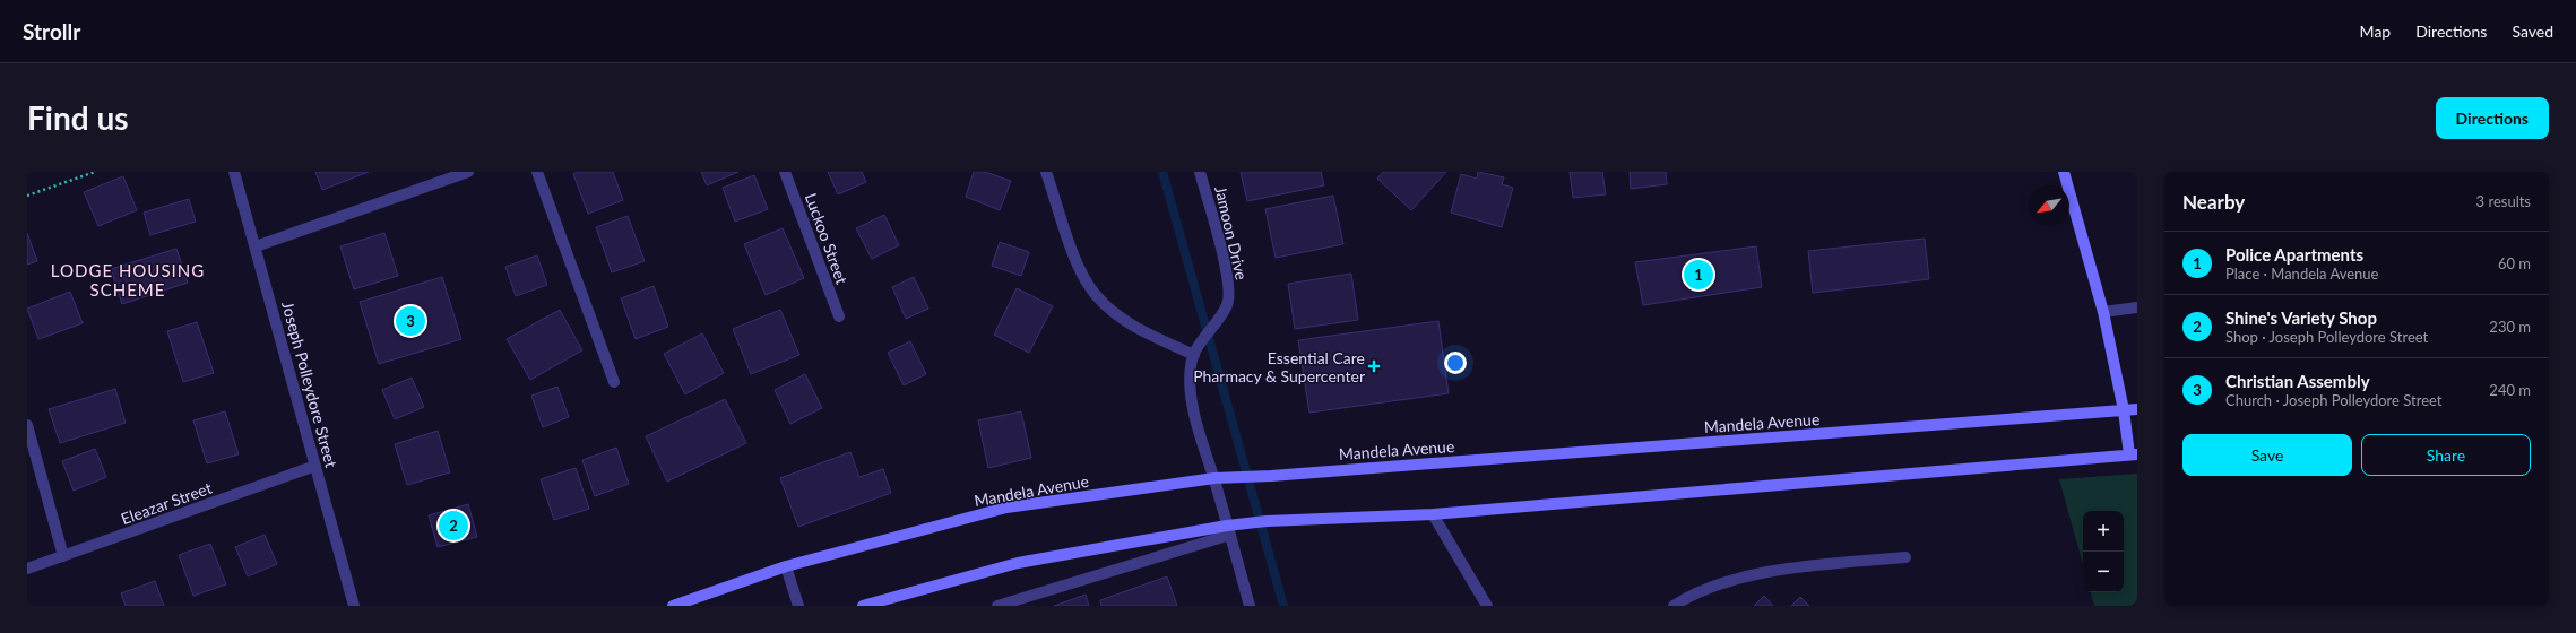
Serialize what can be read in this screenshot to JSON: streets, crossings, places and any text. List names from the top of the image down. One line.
{"streets":{"main road":["Mandela Avenue"],"street":["Jamoon Drive","Luckoo Street","Joseph Polleydore Street","Eleazar Street"]},"crossings":[["Jamoon Drive","Mandela Avenue"],["Joseph Polleydore Street","Eleazar Street"]],"districts":["LODGE HOUSING SCHEME"],"places":{"health":["Essential Care Pharmacy & Supercenter"]},"north":"bottom left","page":{"header":"Strollr","nav":["Map","Directions","Saved"],"buttons":["Directions",["Save","Share"]],"title":"Find us","heading":["Nearby","3 results"],"list":[{"mark":"1","name":"Police Apartments","note":"Place · Mandela Avenue","value":"60 m"},{"mark":"2","name":"Shine's Variety Shop","note":"Shop · Joseph Polleydore Street","value":"230 m"},{"mark":"3","name":"Christian Assembly","note":"Church · Joseph Polleydore Street","value":"240 m"}],"pins":["1","3","2"],"map_buttons":["+","−"]}}
